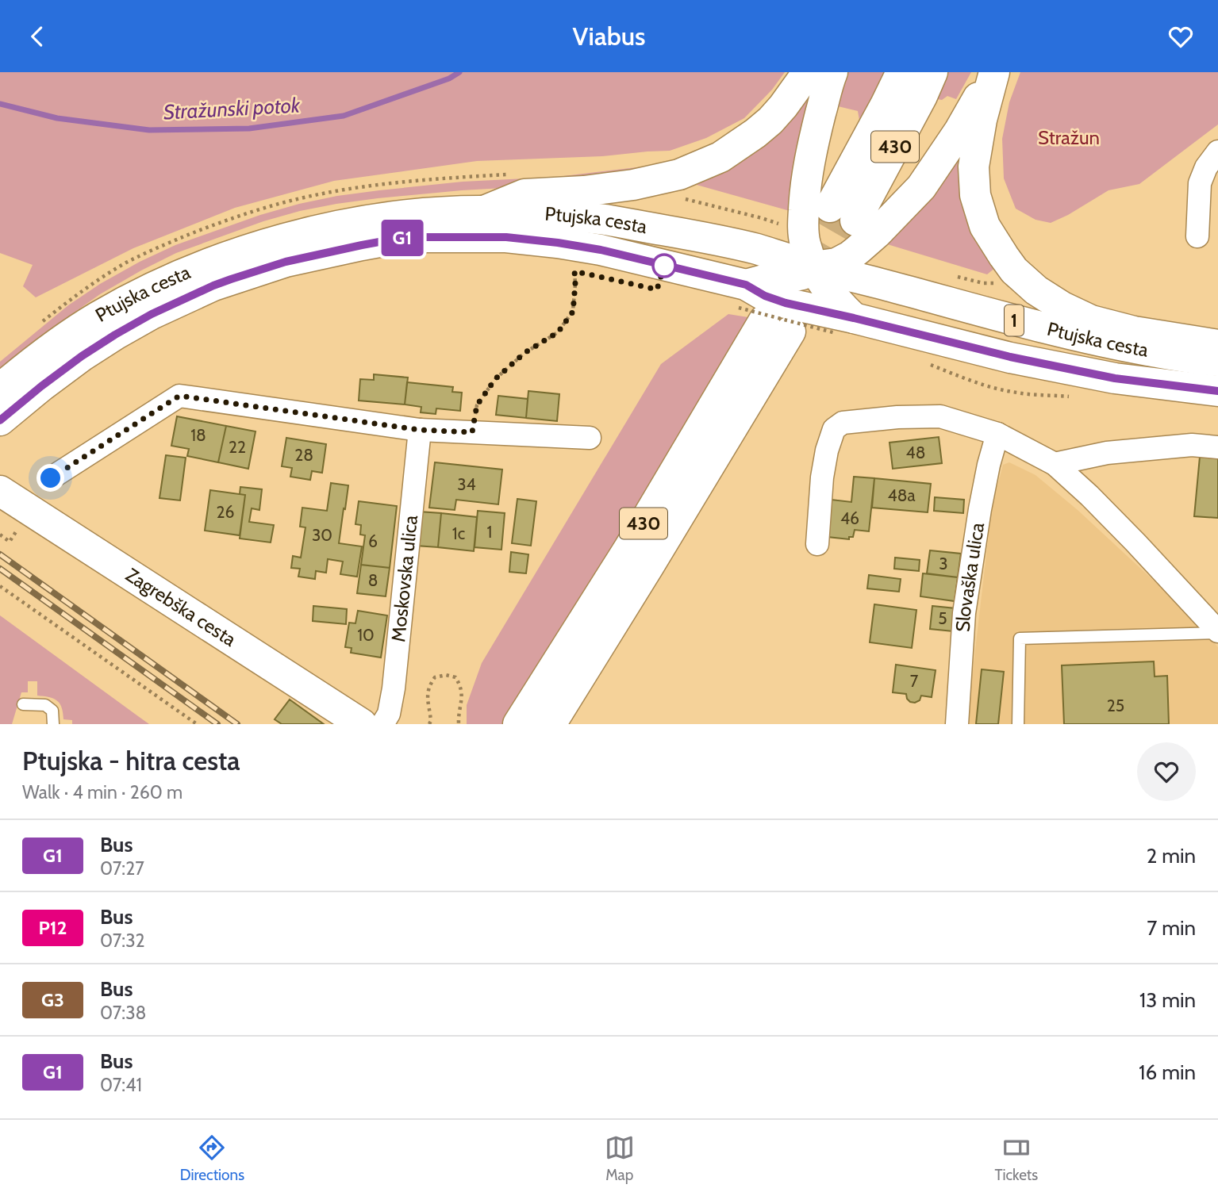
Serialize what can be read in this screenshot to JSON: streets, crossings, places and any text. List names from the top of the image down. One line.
{"streets":{"main road":["430","Ptujska cesta","1","Zagrebška cesta"],"street":["Moskovska ulica","Slovaška ulica"]},"crossings":[["430","Ptujska cesta"]],"water":["Stražunski potok"],"parks":["Stražun"],"lines":["bus line G1"],"house_numbers":["18","22","48","28","34","48a","26","46","1","1c","30","6","3","8","5","10","7","25"],"page":{"header":"Viabus","on_map":"G1","heading":["Ptujska - hitra cesta","Walk · 4 min · 260 m"],"list":[{"mark":"G1","name":"Bus","note":"07:27","value":"2 min"},{"mark":"P12","name":"Bus","note":"07:32","value":"7 min"},{"mark":"G3","name":"Bus","note":"07:38","value":"13 min"},{"mark":"G1","name":"Bus","note":"07:41","value":"16 min"}],"tabs":["Directions","Map","Tickets"]}}
